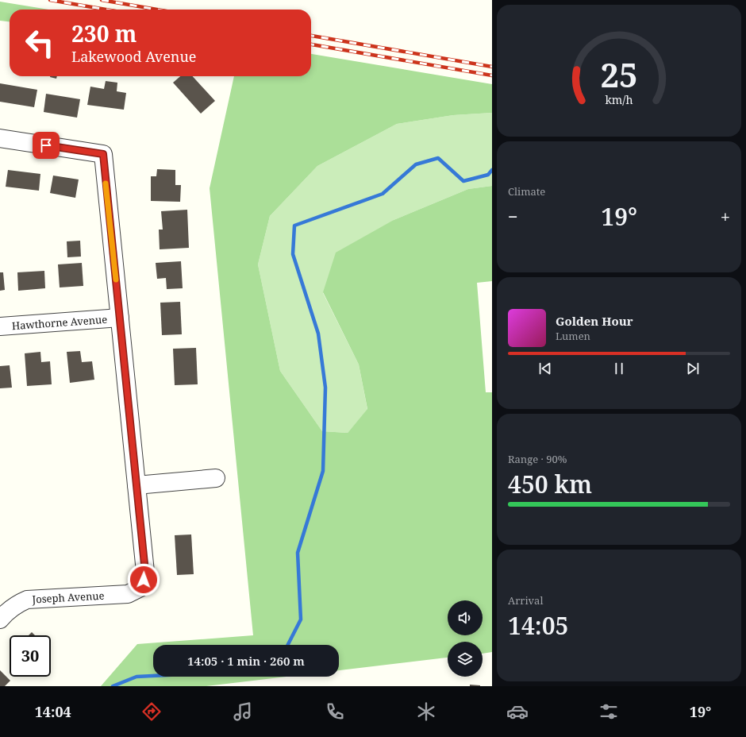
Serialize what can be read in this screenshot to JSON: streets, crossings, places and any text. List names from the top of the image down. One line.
{"streets":{"street":["Hawthorne Avenue","Joseph Avenue"]},"page":{"turn":["230 m","Lakewood Avenue"],"tile":["Climate",["Range · 90%","450 km"],["Arrival","14:05"]],"heat":["−","19°","+"],"song":["Golden Hour","Lumen"],"limit":"30","trip":"14:05 · 1 min · 260 m","tabs":["14:04","19°"],"gauge":["25","km/h"]}}
